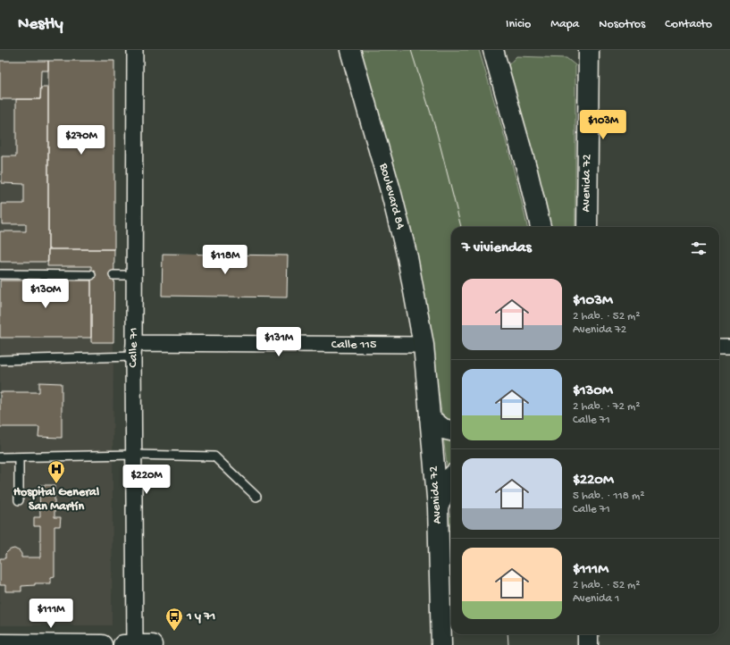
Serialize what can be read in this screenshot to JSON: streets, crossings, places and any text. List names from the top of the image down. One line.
{"streets":{"main road":["Avenida 72","Boulevard 84"],"street":["Calle 115","Calle 71"]},"crossings":[["Avenida 72","Boulevard 84"],["Avenida 72","Calle 115"],["Boulevard 84","Calle 115"],["Calle 115","Calle 71"]],"places":{"hospital":["Hospital General San Martín"],"bus stop":["1 y 71"]},"page":{"header":"Nestly","nav":["Inicio","Mapa","Nosotros","Contacto"],"price":["$103M","$270M","$118M","$130M","$131M","$220M","$111M"],"heading":"7 viviendas","list":[{"name":"$103M","note":"2 hab. · 52 m² · Avenida 72"},{"name":"$130M","note":"2 hab. · 72 m² · Calle 71"},{"name":"$220M","note":"5 hab. · 118 m² · Calle 71"},{"name":"$111M","note":"2 hab. · 52 m² · Avenida 1"}]}}
